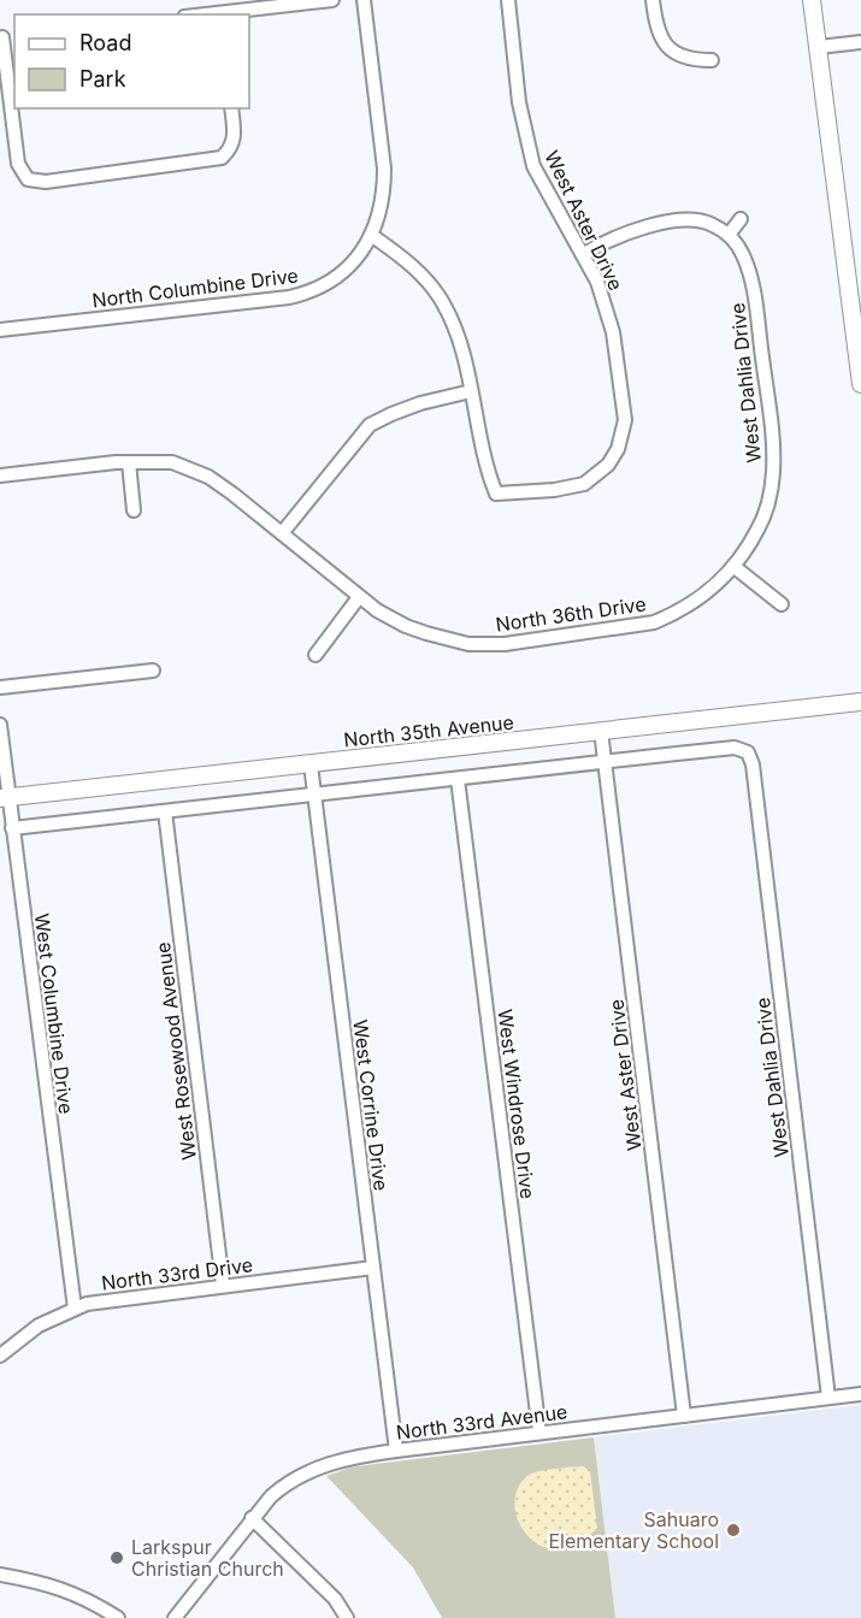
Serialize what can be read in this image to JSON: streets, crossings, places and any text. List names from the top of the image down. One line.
{"streets":{"main road":["North 35th Avenue"],"street":["West Aster Drive","North Columbine Drive","West Dahlia Drive","North 36th Drive","West Columbine Drive","West Rosewood Avenue","West Windrose Drive","West Corrine Drive","North 33rd Drive","North 33rd Avenue"]},"crossings":[["West Aster Drive","West Dahlia Drive"],["West Aster Drive","North 35th Avenue"],["West Aster Drive","North 33rd Avenue"],["West Dahlia Drive","North 36th Drive"],["West Dahlia Drive","North 33rd Avenue"],["North 35th Avenue","West Columbine Drive"],["North 35th Avenue","West Corrine Drive"],["West Columbine Drive","North 33rd Drive"],["West Rosewood Avenue","North 33rd Drive"],["West Windrose Drive","North 33rd Avenue"],["West Corrine Drive","North 33rd Drive"],["West Corrine Drive","North 33rd Avenue"]],"places":["Sahuaro Elementary School","Larkspur Christian Church"],"legend":["Road","Park"]}
